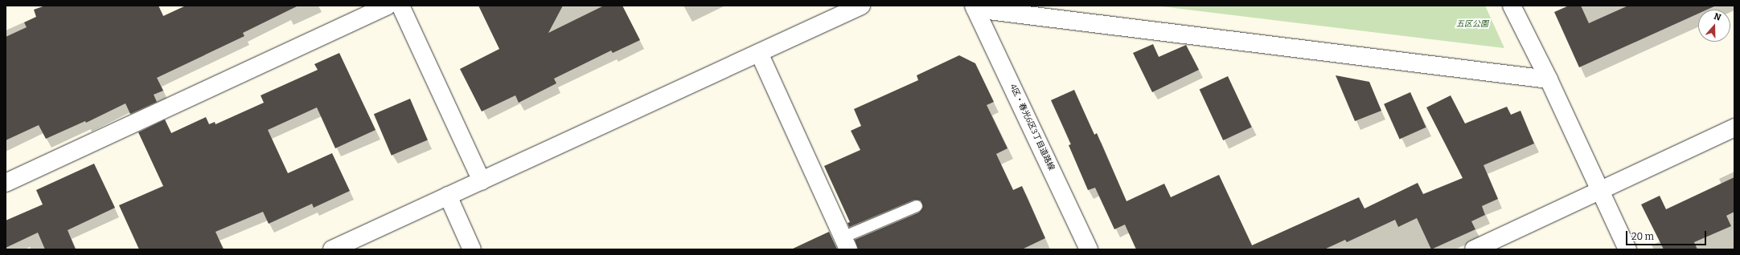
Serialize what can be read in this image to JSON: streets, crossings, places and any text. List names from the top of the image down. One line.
{"streets":{"street":["4区・春光6区3丁目道路線"]},"parks":["五区公園"],"scale_bar":"20 m","north":"top"}
